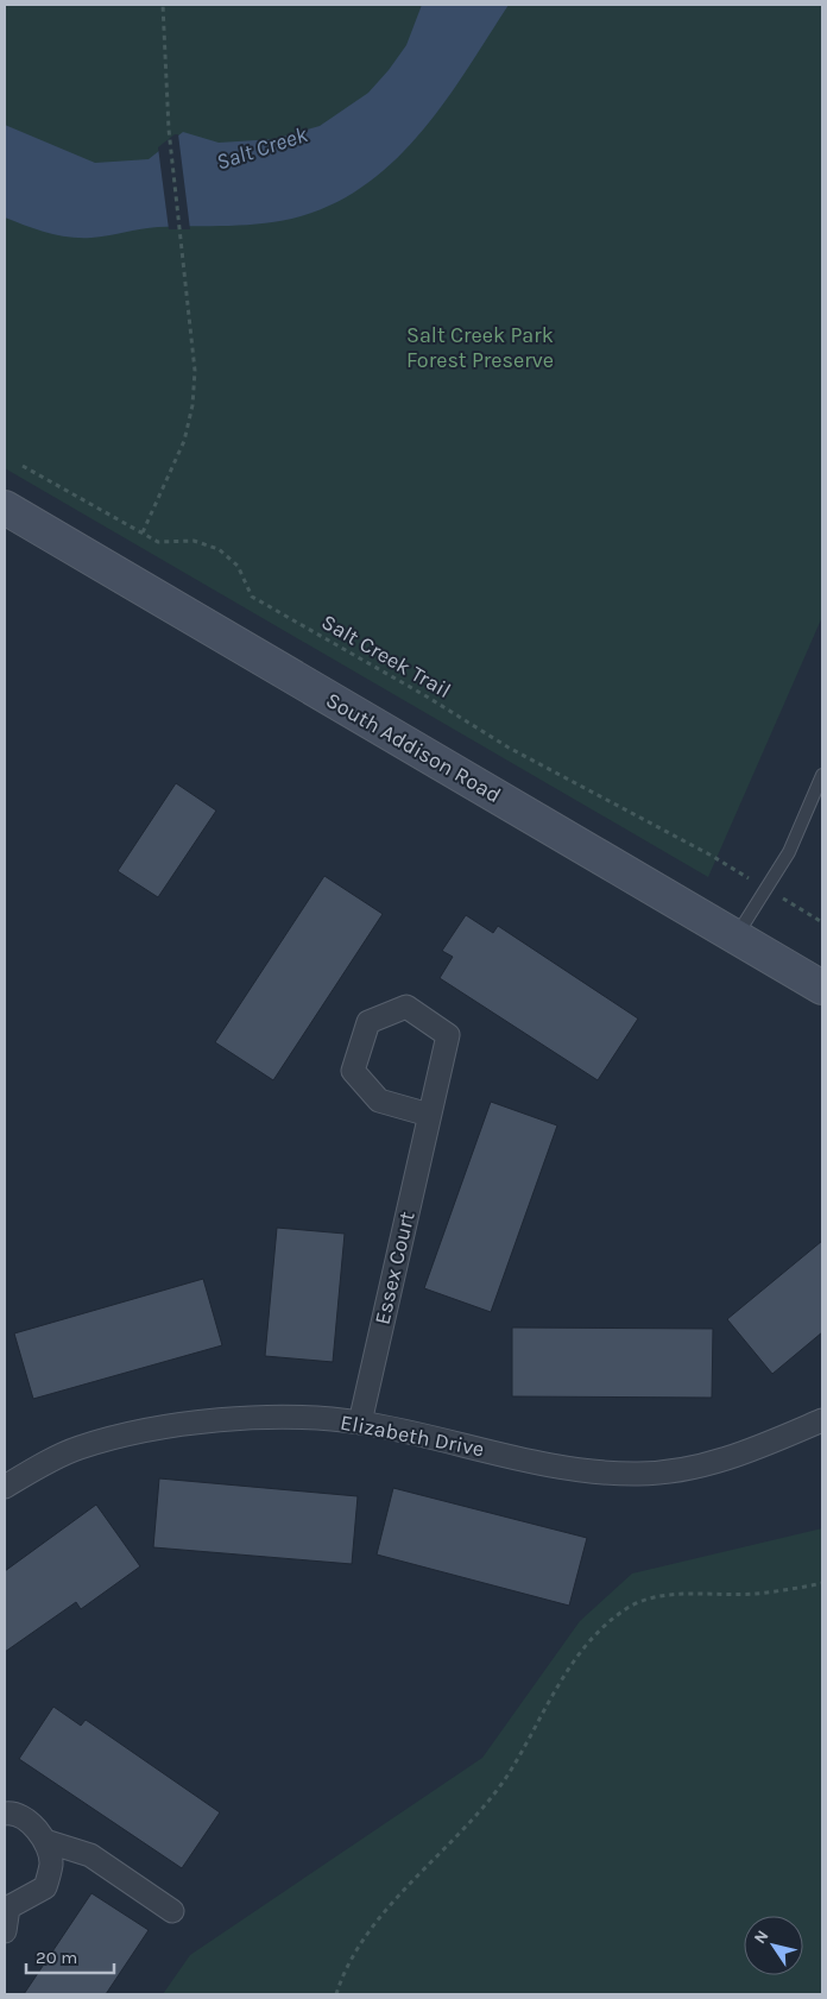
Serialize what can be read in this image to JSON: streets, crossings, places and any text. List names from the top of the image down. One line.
{"streets":{"street":["South Addison Road","Essex Court","Elizabeth Drive"],"path":["Salt Creek Trail"]},"crossings":[["Essex Court","Elizabeth Drive"]],"water":["Salt Creek"],"parks":["Salt Creek Park Forest Preserve"],"scale_bar":"20 m","north":"top left"}
